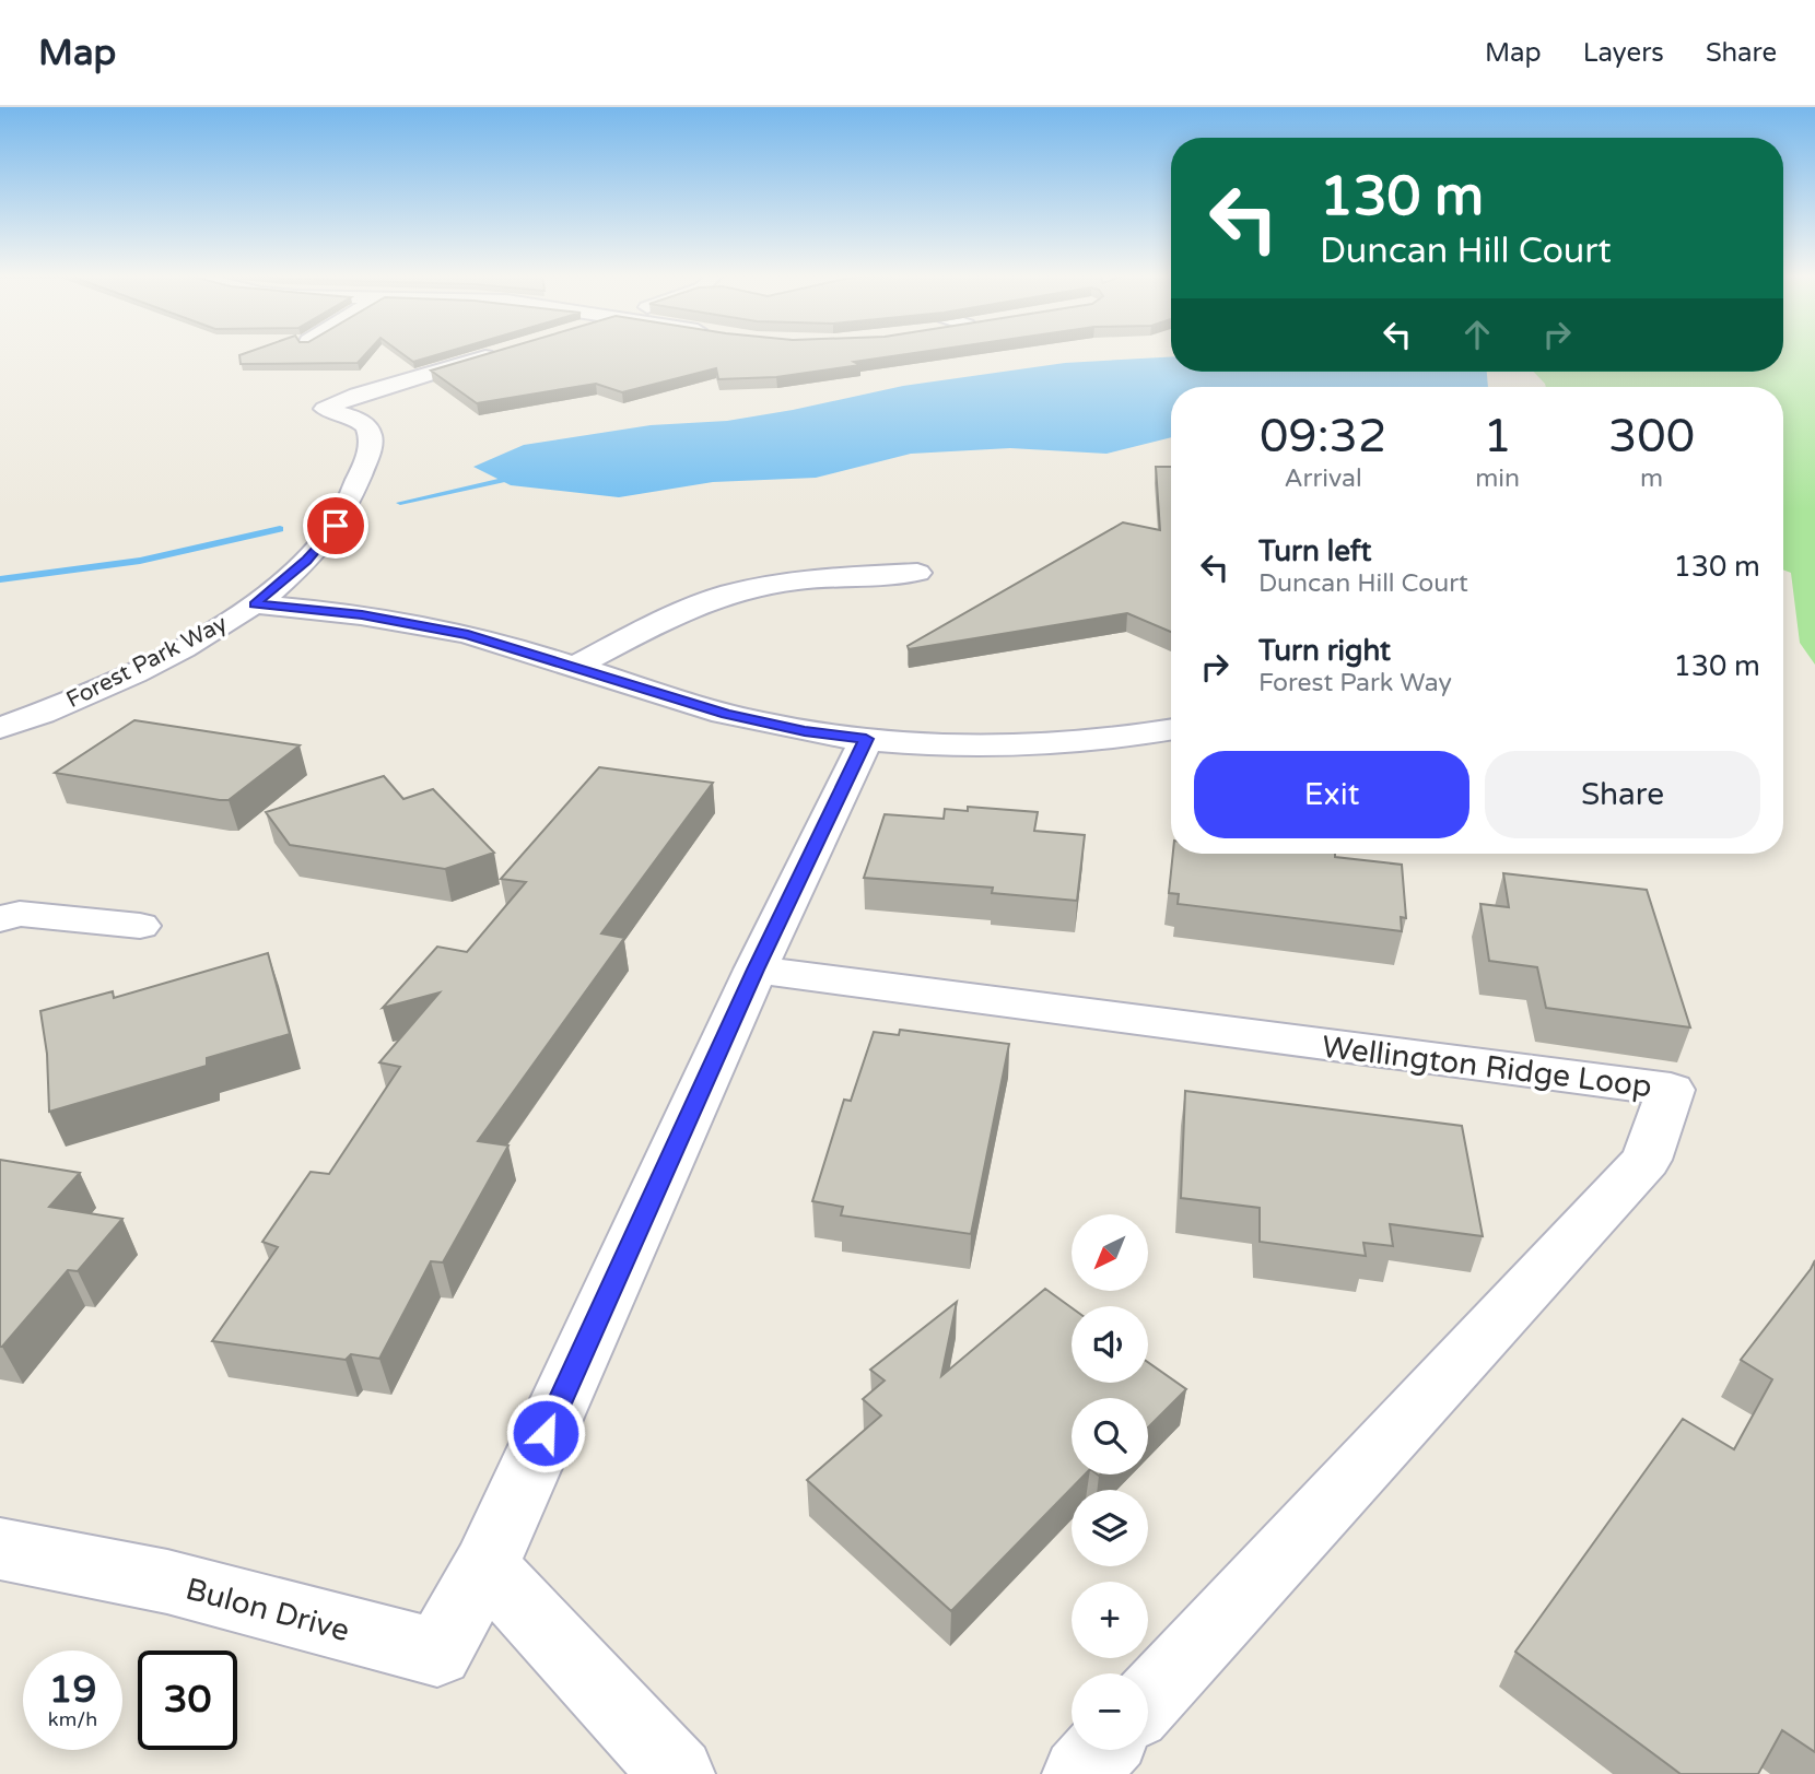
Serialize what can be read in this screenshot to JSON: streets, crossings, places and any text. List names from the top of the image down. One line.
{"streets":{"street":["Forest Park Way","Wellington Ridge Loop","Bulon Drive"]},"north":"bottom left","page":{"header":"Map","nav":["Map","Layers","Share"],"turn":["130 m","Duncan Hill Court"],"eta":["09:32","Arrival","1","min","300","m"],"list":[{"name":"Turn left","note":"Duncan Hill Court","value":"130 m"},{"name":"Turn right","note":"Forest Park Way","value":"130 m"}],"buttons":["Exit","Share"],"map_buttons":["+","−"],"speed":"19 km/h","limit":"30"}}
